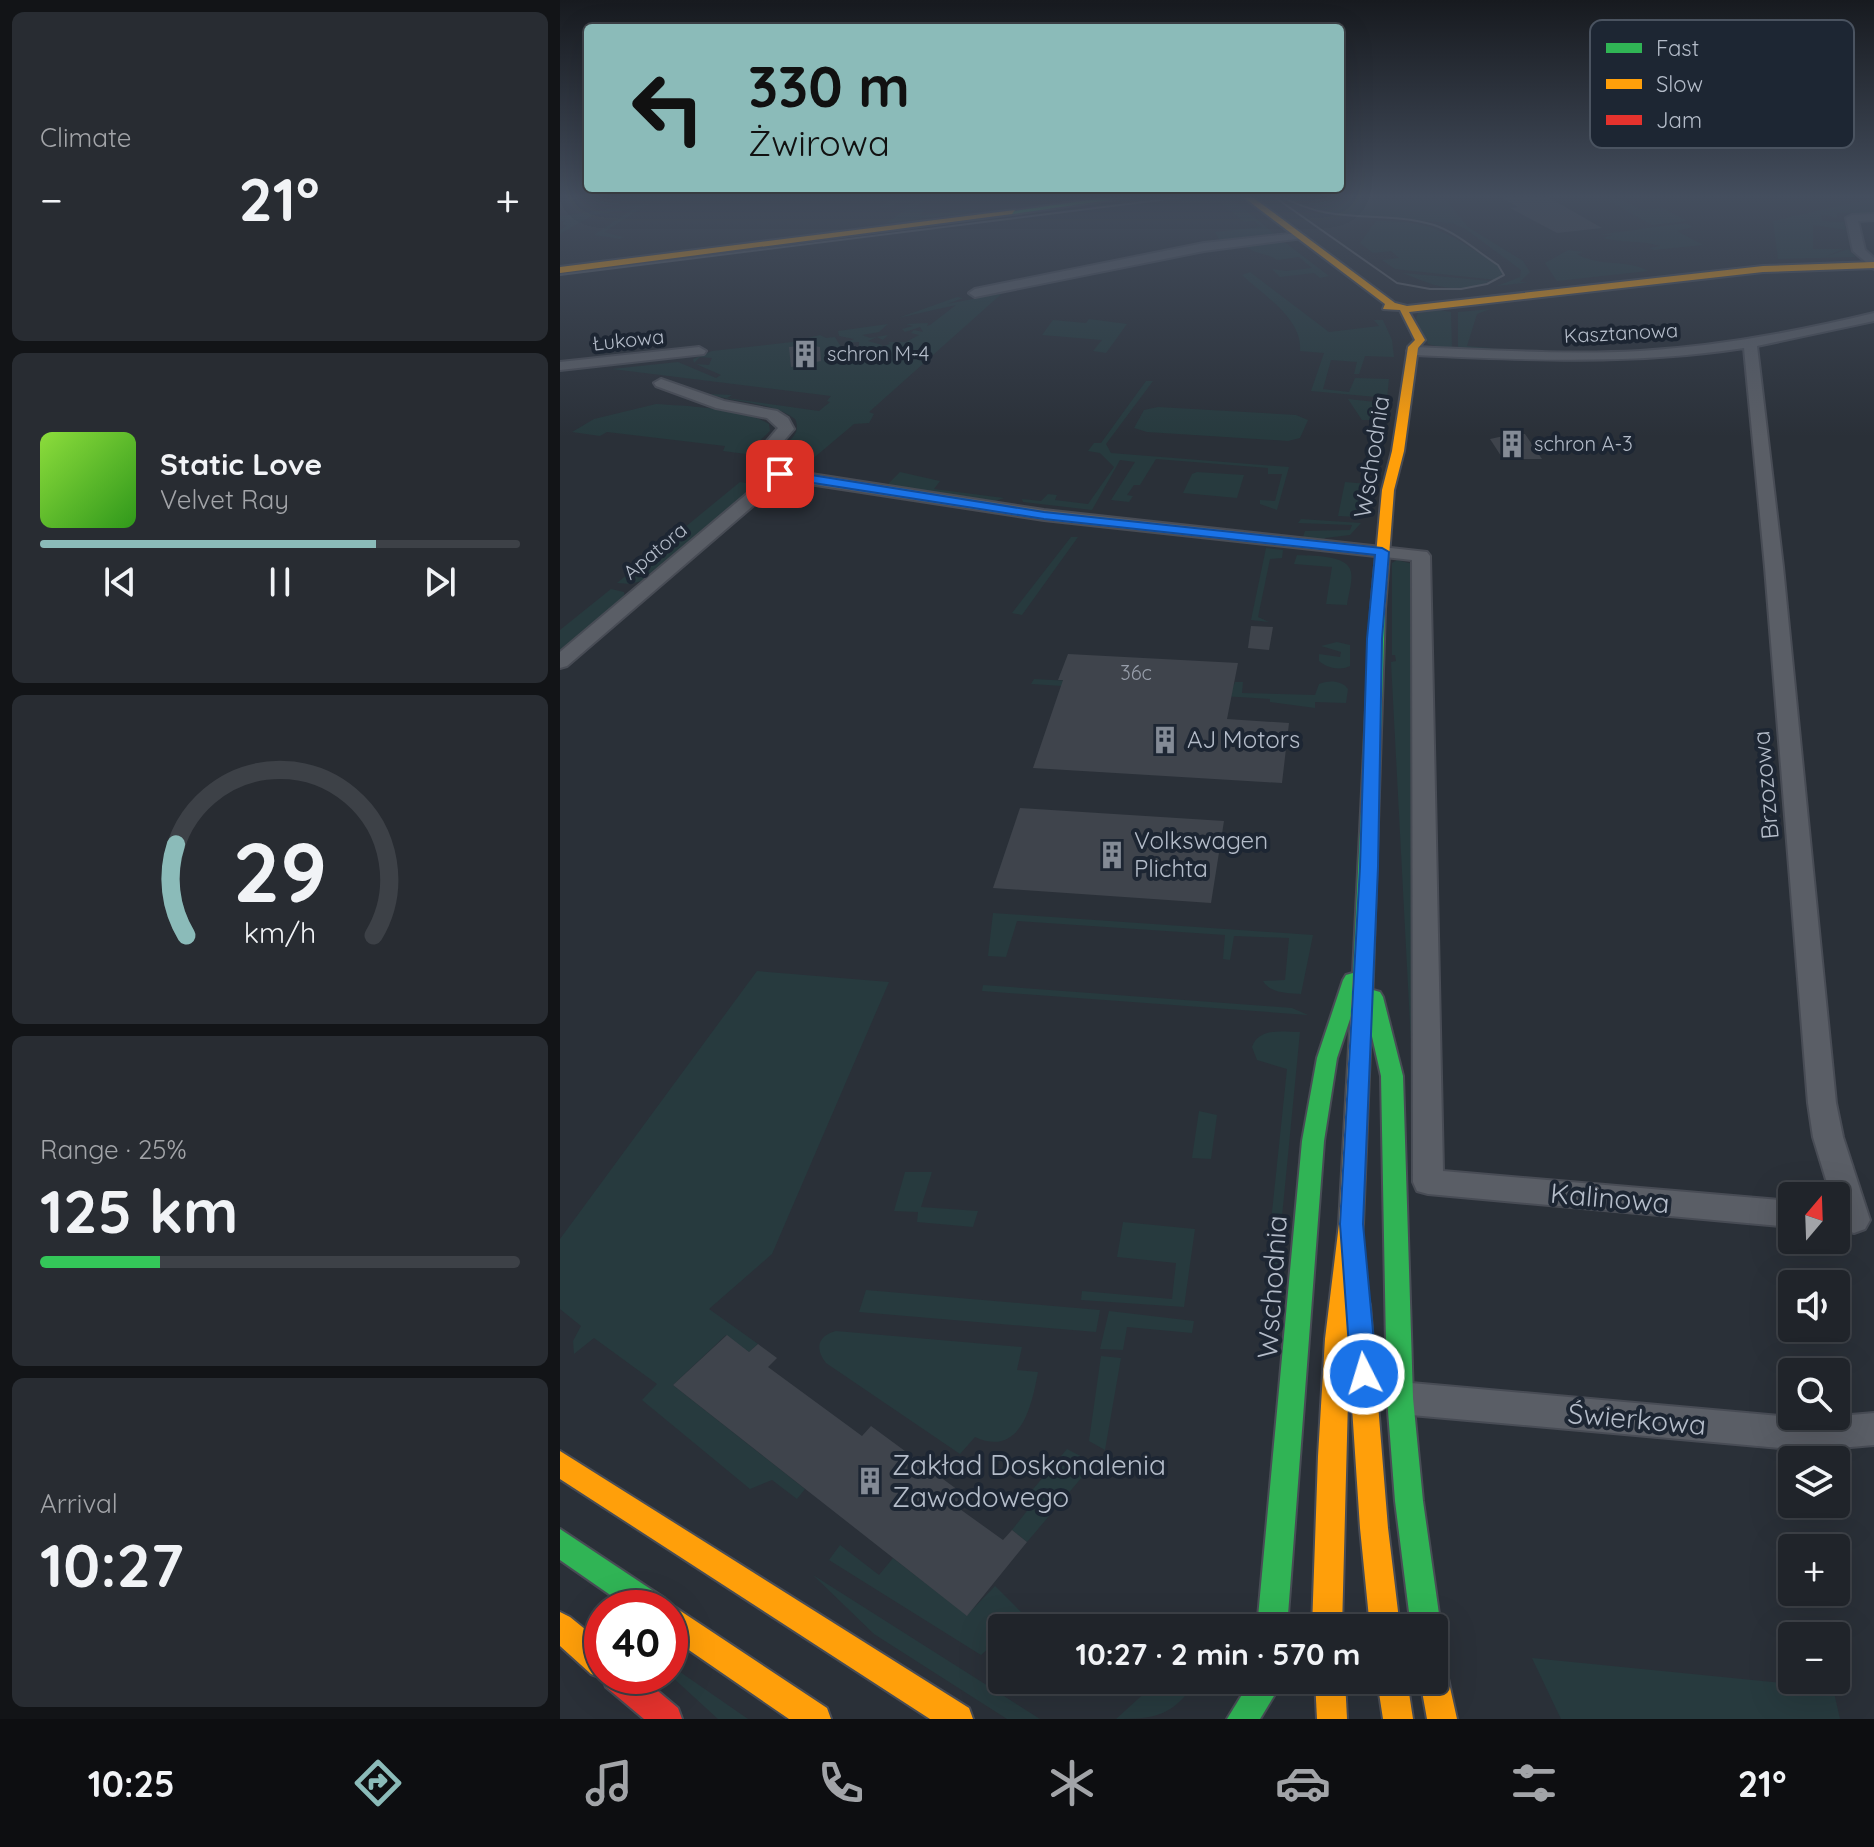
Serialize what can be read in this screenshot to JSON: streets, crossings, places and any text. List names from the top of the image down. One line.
{"streets":{"street":["Kasztanowa","Łukowa","Wschodnia","Apatora","Brzozowa","Kalinowa","Świerkowa"]},"crossings":[["Kasztanowa","Wschodnia"],["Kasztanowa","Brzozowa"],["Wschodnia","Kalinowa"],["Wschodnia","Świerkowa"]],"places":{"building":["schron M-4","schron A-3","AJ Motors","Volkswagen Plichta","Zakład Doskonalenia Zawodowego"]},"house_numbers":["36c"],"legend":["Fast","Slow","Jam"],"north":"top","page":{"tile":["Climate",["Range · 25%","125 km"],["Arrival","10:27"]],"turn":["330 m","Żwirowa"],"heat":["−","21°","+"],"song":["Static Love","Velvet Ray"],"map_buttons":["+","−"],"limit":"40","trip":"10:27 · 2 min · 570 m","tabs":["10:25","21°"],"gauge":["29","km/h"]}}
